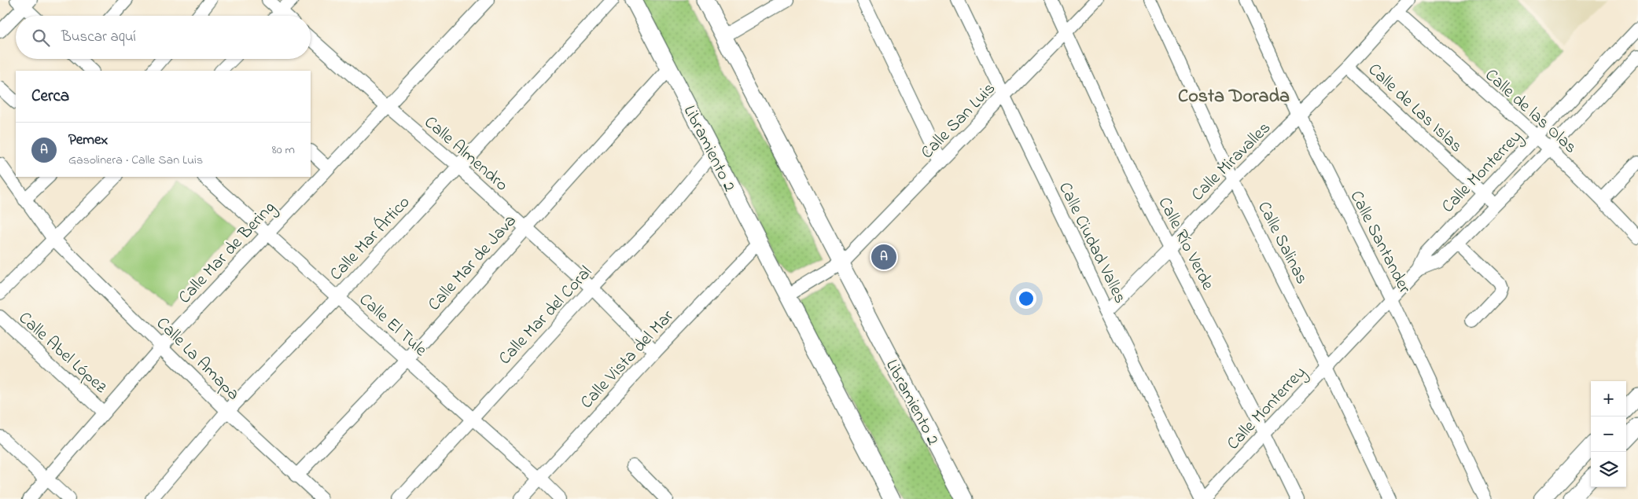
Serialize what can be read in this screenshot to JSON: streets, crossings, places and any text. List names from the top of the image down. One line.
{"streets":{"main road":["Libramiento 2"],"street":["Calle de Las Islas","Calle de las Olas","Calle San Luis","Calle Almendro","Calle Miravalles","Calle Monterrey","Calle Mar Ártico","Calle Santander","Calle Ciudad Valles","Calle Salinas","Calle Río Verde","Calle Mar de Bering","Calle Mar de Java","Calle Mar del Coral","Calle El Tule","Calle Abel López","Calle La Amapa","Calle Vista del Mar"]},"crossings":[["Calle de Las Islas","Calle Miravalles"],["Calle de Las Islas","Calle Monterrey"],["Calle de las Olas","Calle Miravalles"],["Calle de las Olas","Calle Monterrey"],["Calle San Luis","Libramiento 2"],["Calle San Luis","Calle Ciudad Valles"],["Calle San Luis","Calle Río Verde"],["Libramiento 2","Calle Mar de Java"],["Libramiento 2","Calle Mar del Coral"],["Libramiento 2","Calle Vista del Mar"],["Calle Almendro","Calle Mar Ártico"],["Calle Almendro","Calle Mar de Bering"],["Calle Almendro","Calle Mar de Java"],["Calle Almendro","Calle Mar del Coral"],["Calle Almendro","Calle Vista del Mar"],["Calle Miravalles","Calle Santander"],["Calle Miravalles","Calle Ciudad Valles"],["Calle Miravalles","Calle Salinas"],["Calle Miravalles","Calle Río Verde"],["Calle Monterrey","Calle Santander"],["Calle Monterrey","Calle Ciudad Valles"],["Calle Monterrey","Calle Salinas"],["Calle Monterrey","Calle Río Verde"],["Calle Mar Ártico","Calle El Tule"],["Calle Mar Ártico","Calle La Amapa"],["Calle Mar de Bering","Calle El Tule"],["Calle Mar de Bering","Calle Abel López"],["Calle Mar de Bering","Calle La Amapa"],["Calle Mar de Java","Calle El Tule"],["Calle Mar de Java","Calle La Amapa"],["Calle Mar del Coral","Calle El Tule"],["Calle El Tule","Calle Vista del Mar"]],"districts":["Costa Dorada"],"page":{"search":"Buscar aquí","heading":"Cerca","list":[{"mark":"A","name":"Pemex","note":"Gasolinera · Calle San Luis","value":"80 m"}],"pins":"A","map_buttons":["+","−"]}}
